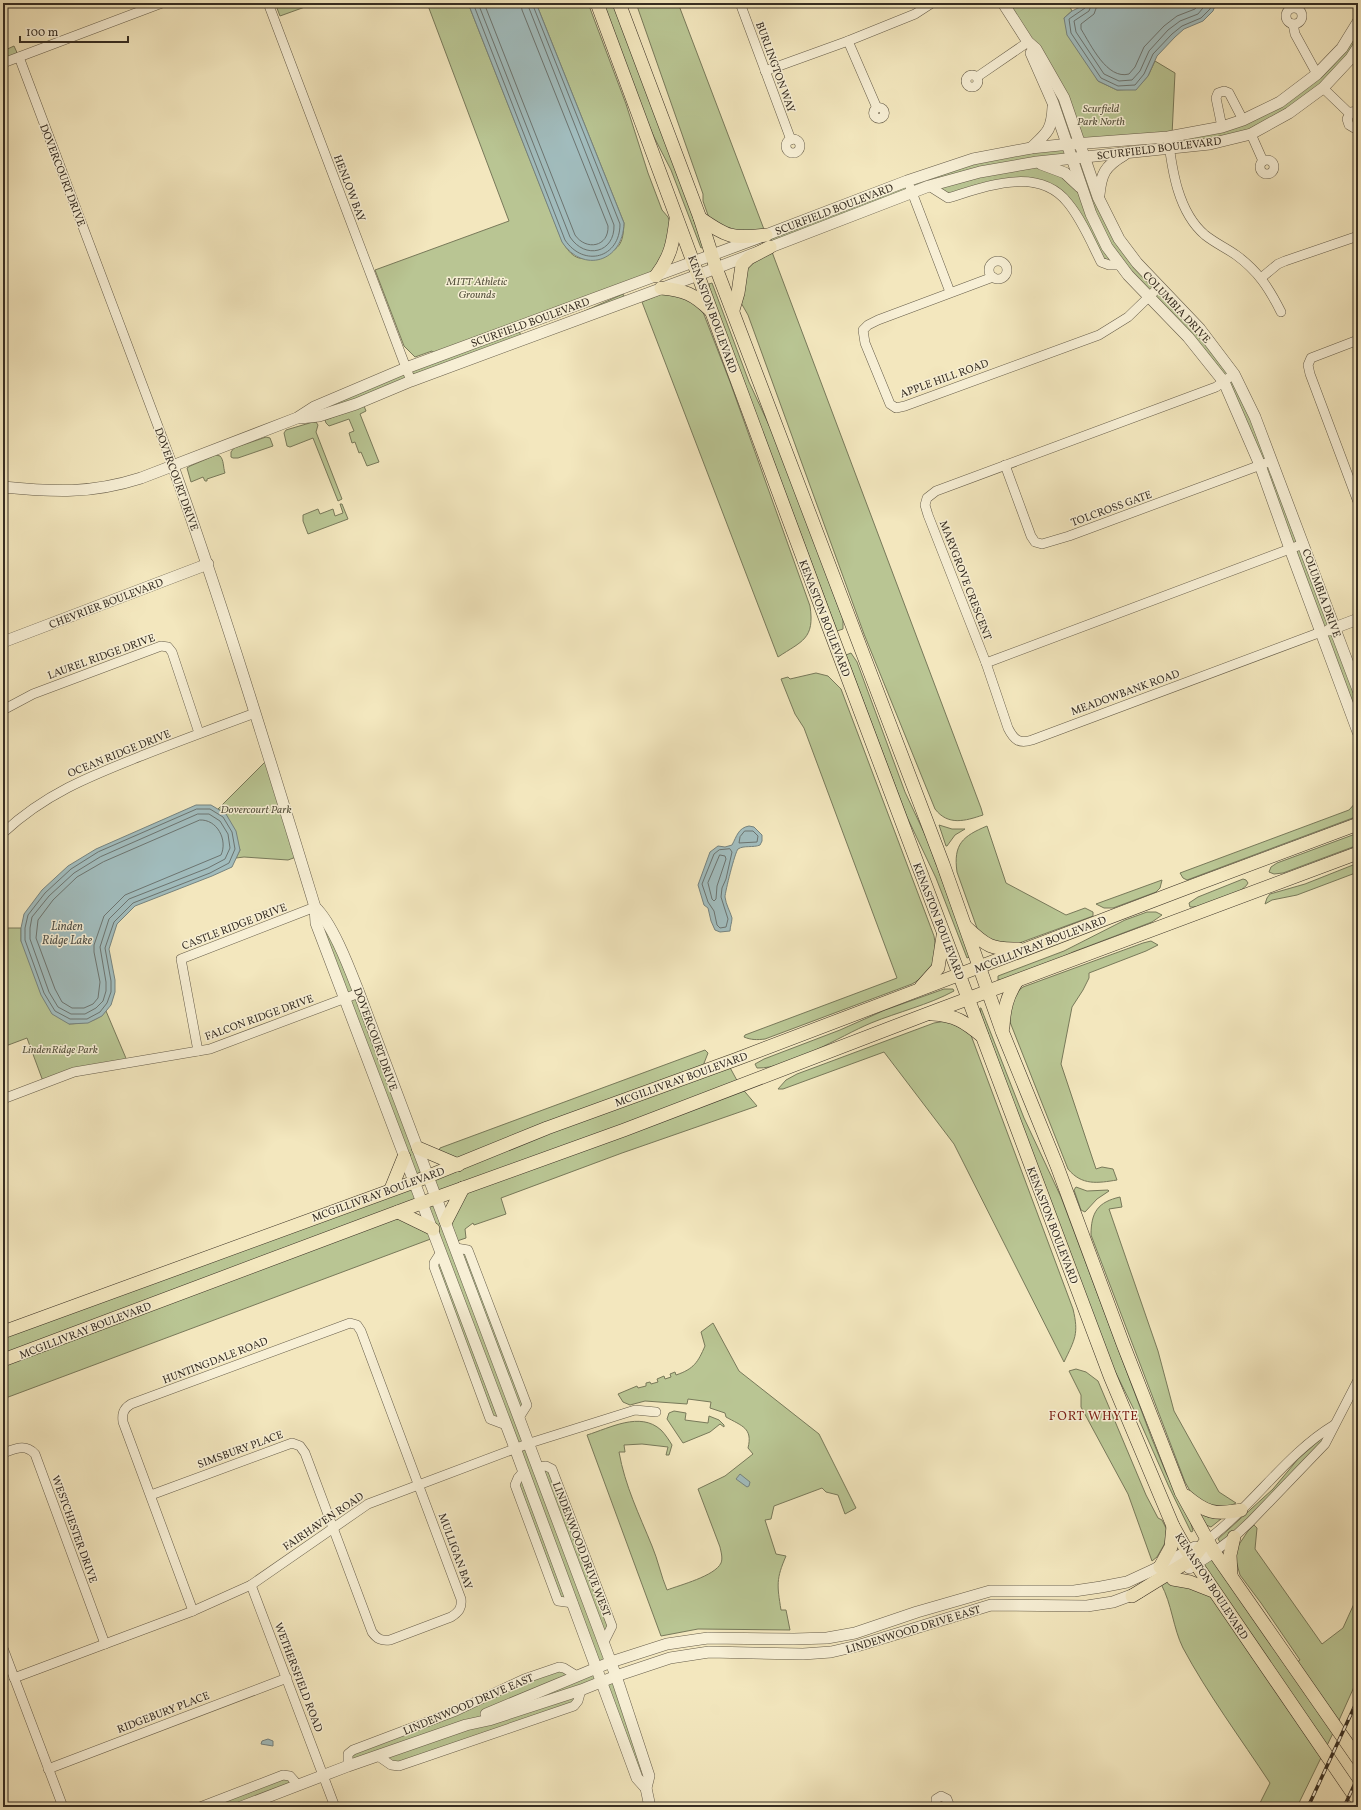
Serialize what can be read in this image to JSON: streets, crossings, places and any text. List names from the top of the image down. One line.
{"streets":{"main road":["KENASTON BOULEVARD","MCGILLIVRAY BOULEVARD"],"street":["BURLINGTON WAY","SCURFIELD BOULEVARD","DOVERCOURT DRIVE","HENLOW BAY","COLUMBIA DRIVE","APPLE HILL ROAD","TOLCROSS GATE","MARYGROVE CRESCENT","CHEVRIER BOULEVARD","LAUREL RIDGE DRIVE","MEADOWBANK ROAD","OCEAN RIDGE DRIVE","CASTLE RIDGE DRIVE","FALCON RIDGE DRIVE","HUNTINGDALE ROAD","SIMSBURY PLACE","FAIRHAVEN ROAD","WESTCHESTER DRIVE","LINDENWOOD DRIVE WEST","MULLIGAN BAY","LINDENWOOD DRIVE EAST","WETHERSFIELD ROAD","RIDGEBURY PLACE"]},"crossings":[["SCURFIELD BOULEVARD","DOVERCOURT DRIVE"],["SCURFIELD BOULEVARD","HENLOW BAY"],["SCURFIELD BOULEVARD","COLUMBIA DRIVE"],["SCURFIELD BOULEVARD","KENASTON BOULEVARD"],["DOVERCOURT DRIVE","CHEVRIER BOULEVARD"],["DOVERCOURT DRIVE","OCEAN RIDGE DRIVE"],["DOVERCOURT DRIVE","CASTLE RIDGE DRIVE"],["DOVERCOURT DRIVE","MCGILLIVRAY BOULEVARD"],["DOVERCOURT DRIVE","FALCON RIDGE DRIVE"],["DOVERCOURT DRIVE","LINDENWOOD DRIVE WEST"],["COLUMBIA DRIVE","APPLE HILL ROAD"],["COLUMBIA DRIVE","TOLCROSS GATE"],["COLUMBIA DRIVE","MARYGROVE CRESCENT"],["COLUMBIA DRIVE","MEADOWBANK ROAD"],["KENASTON BOULEVARD","MCGILLIVRAY BOULEVARD"],["KENASTON BOULEVARD","LINDENWOOD DRIVE EAST"],["TOLCROSS GATE","MARYGROVE CRESCENT"],["MARYGROVE CRESCENT","MEADOWBANK ROAD"],["LAUREL RIDGE DRIVE","OCEAN RIDGE DRIVE"],["CASTLE RIDGE DRIVE","FALCON RIDGE DRIVE"],["MCGILLIVRAY BOULEVARD","LINDENWOOD DRIVE WEST"],["HUNTINGDALE ROAD","SIMSBURY PLACE"],["HUNTINGDALE ROAD","FAIRHAVEN ROAD"],["HUNTINGDALE ROAD","MULLIGAN BAY"],["SIMSBURY PLACE","FAIRHAVEN ROAD"],["SIMSBURY PLACE","MULLIGAN BAY"],["FAIRHAVEN ROAD","WESTCHESTER DRIVE"],["FAIRHAVEN ROAD","LINDENWOOD DRIVE WEST"],["FAIRHAVEN ROAD","MULLIGAN BAY"],["FAIRHAVEN ROAD","WETHERSFIELD ROAD"],["LINDENWOOD DRIVE WEST","LINDENWOOD DRIVE EAST"],["LINDENWOOD DRIVE EAST","WETHERSFIELD ROAD"],["WETHERSFIELD ROAD","RIDGEBURY PLACE"]],"districts":["FORT WHYTE"],"water":["Linden Ridge Lake"],"parks":["Scurfield Park North","MITT Athletic Grounds","Dovercourt Park","LindenRidge Park"],"scale_bar":"100 m"}
